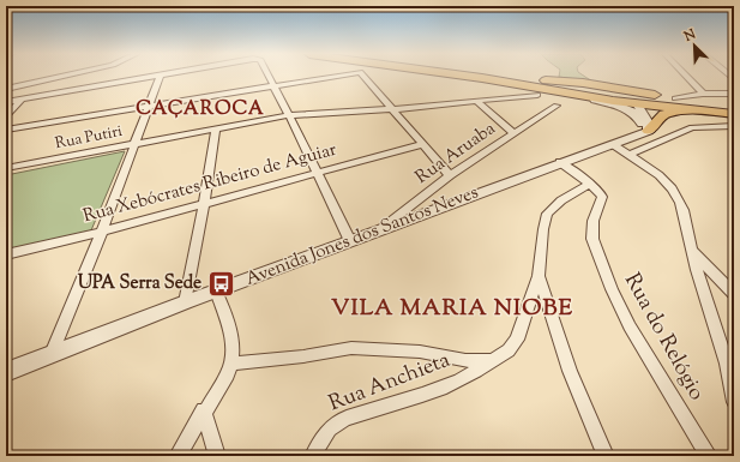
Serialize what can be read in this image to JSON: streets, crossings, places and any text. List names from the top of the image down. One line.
{"streets":{"street":["Rua Putiri","Rua Aruaba","Rua Xebócrates Ribeiro de Aguiar","Avenida Jones dos Santos Neves","Rua do Relógio","Rua Anchieta"]},"crossings":[["Rua Aruaba","Avenida Jones dos Santos Neves"]],"districts":["CAÇAROCA","VILA MARIA NIOBE"],"places":{"bus stop":["UPA Serra Sede"]},"north":"top left"}
